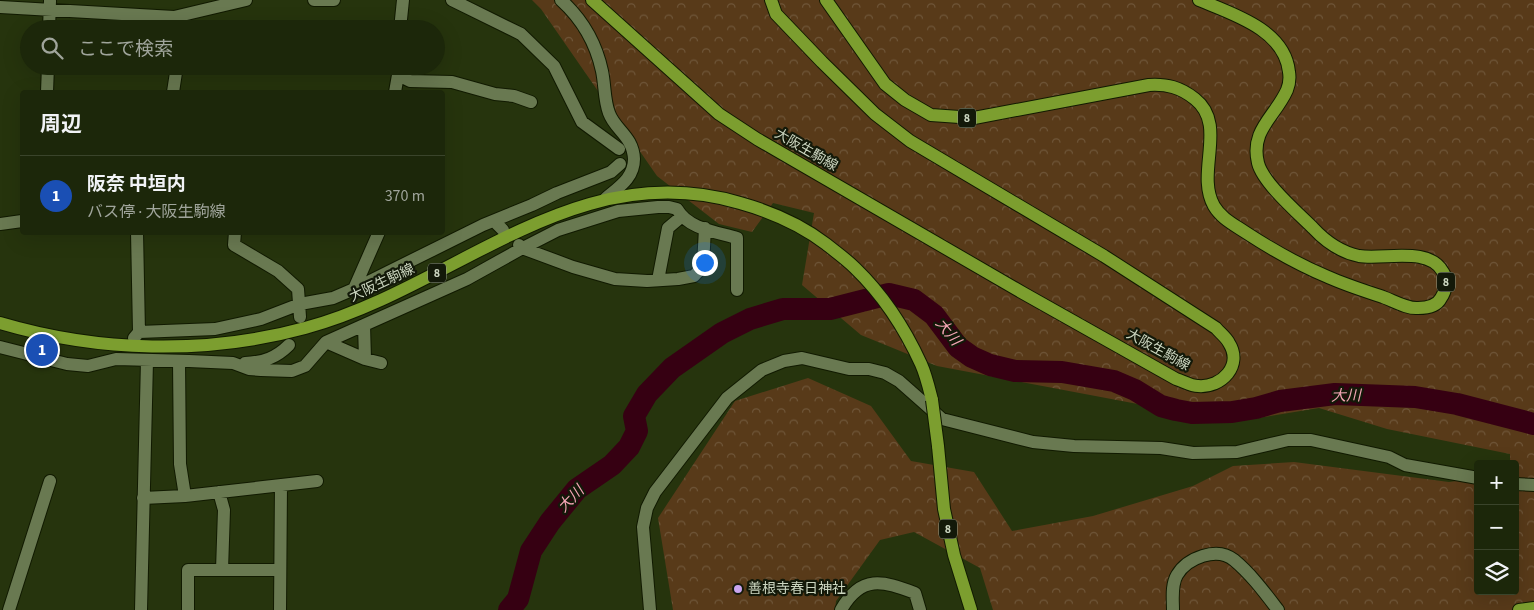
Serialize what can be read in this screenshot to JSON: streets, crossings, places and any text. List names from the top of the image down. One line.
{"streets":{"main road":["8","大阪生駒線"]},"water":["大川"],"places":["善根寺春日神社"],"page":{"search":"ここで検索","heading":"周辺","list":[{"mark":"1","name":"阪奈 中垣内","note":"バス停 · 大阪生駒線","value":"370 m"}],"pins":"1","map_buttons":["+","−"]}}
